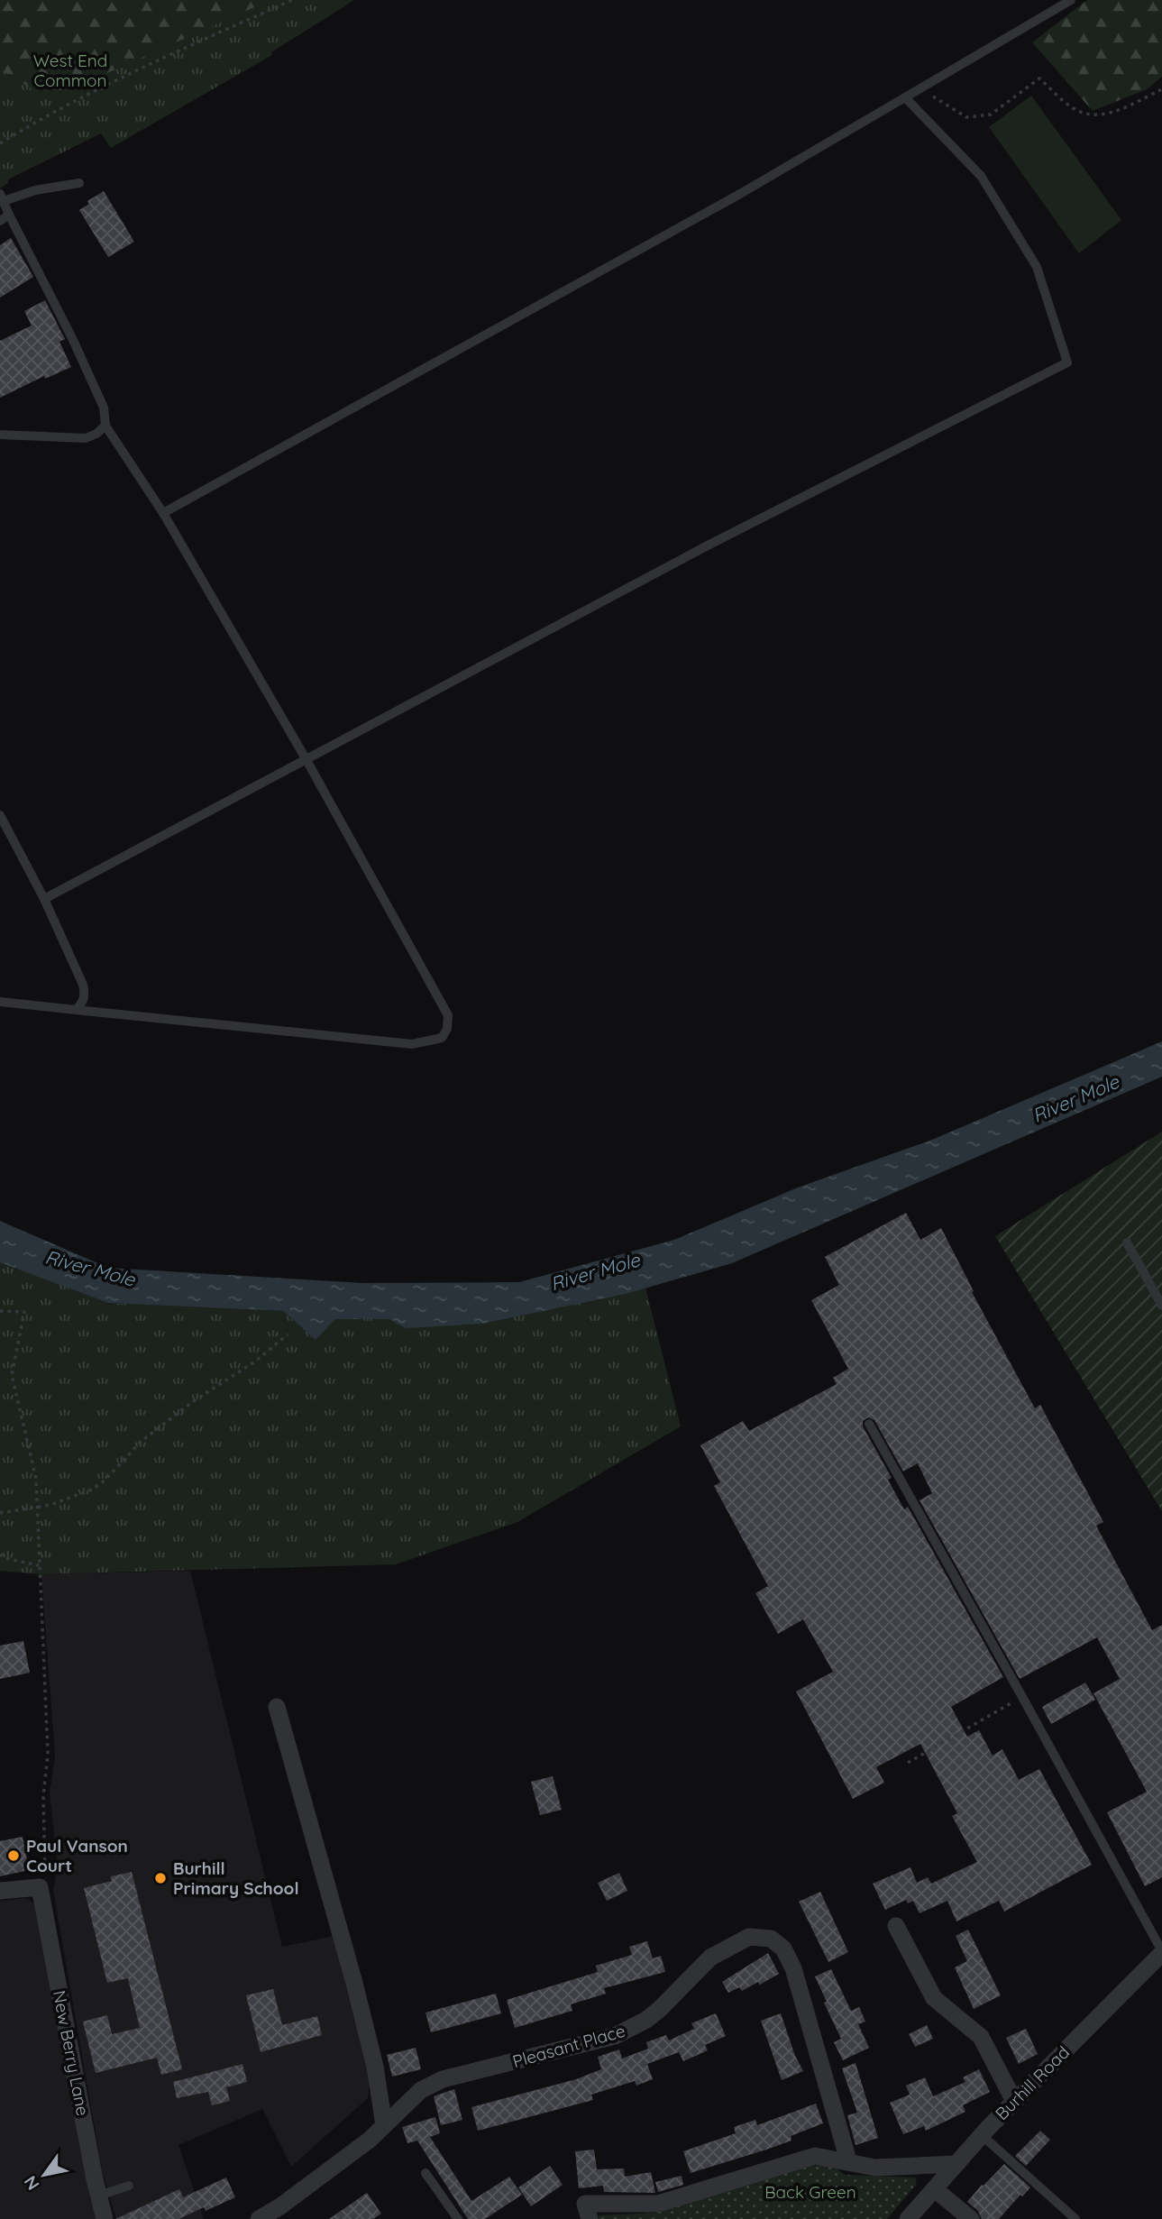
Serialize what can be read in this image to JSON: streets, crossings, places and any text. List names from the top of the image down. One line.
{"streets":{"street":["Pleasant Place","New Berry Lane","Burhill Road"]},"water":["River Mole"],"parks":["West End Common","Back Green"],"places":["Paul Vanson Court","Burhill Primary School"],"north":"bottom left"}
